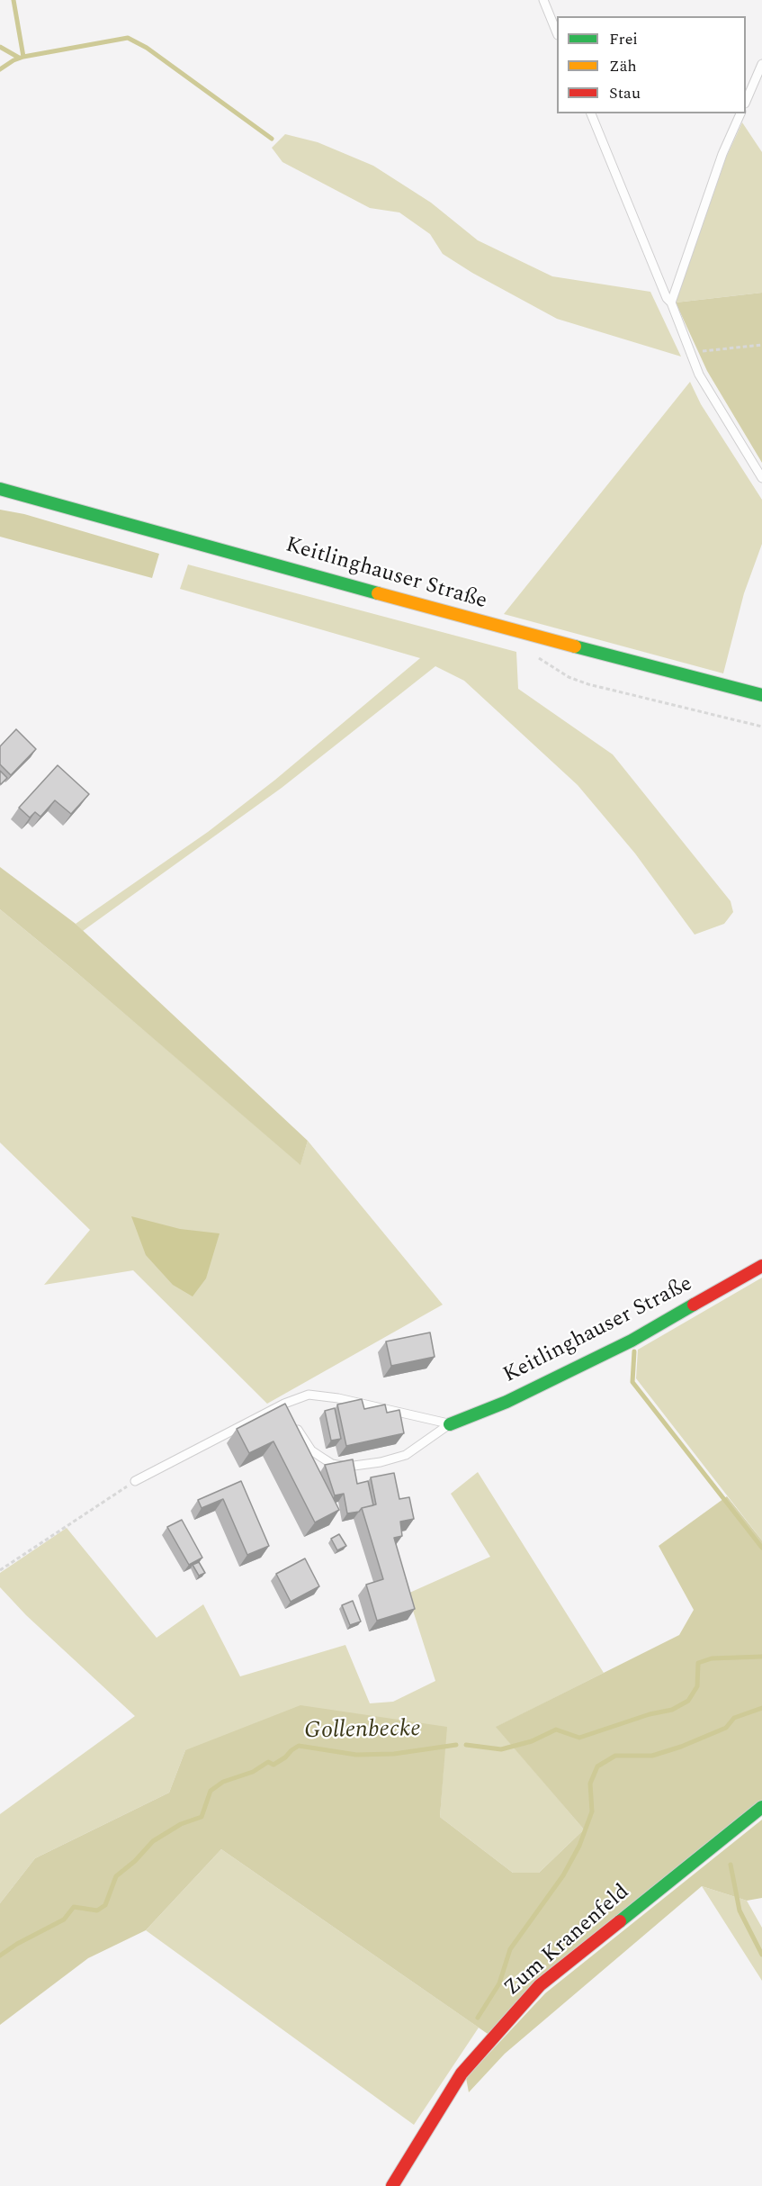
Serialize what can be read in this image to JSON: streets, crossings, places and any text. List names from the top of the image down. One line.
{"streets":{"street":["Keitlinghauser Straße","Zum Kranenfeld"]},"water":["Gollenbecke"],"legend":["Frei","Zäh","Stau"]}
